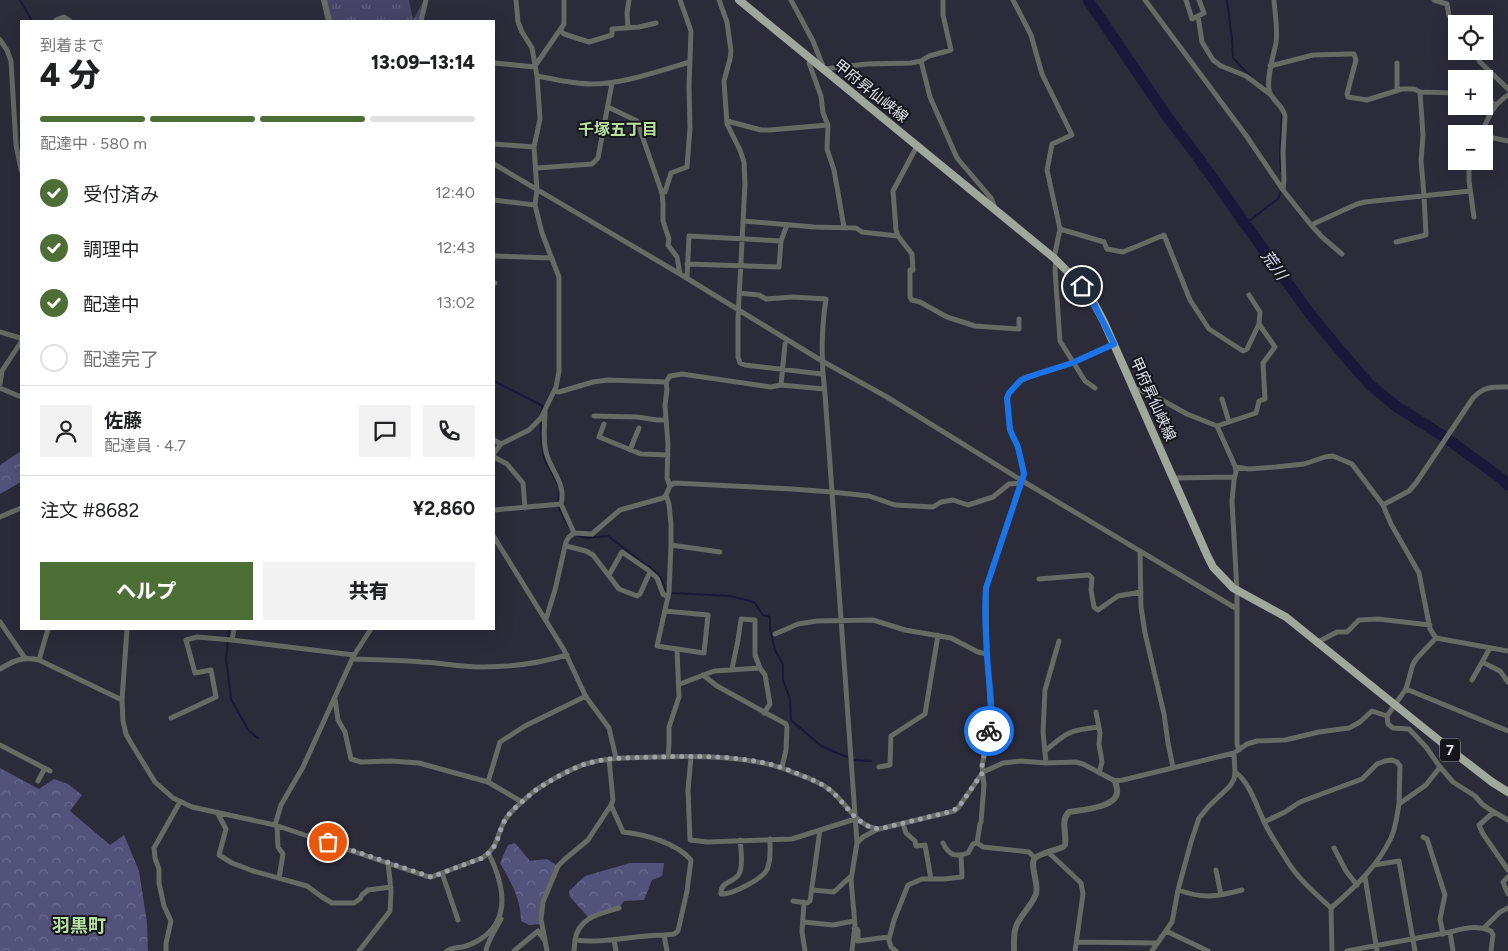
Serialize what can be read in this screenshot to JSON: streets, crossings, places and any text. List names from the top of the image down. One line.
{"streets":{"main road":["甲府昇仙峡線","7"]},"districts":["千塚五丁目","羽黒町"],"water":["荒川"],"page":{"map_buttons":["+","−"],"heading":["4 分","到着まで","13:09–13:14"],"panel":["佐藤","配達員 · 4.7","注文 #8682","¥2,860"],"bar":"配達中 · 580 m","list":[["受付済み","12:40"],["調理中","12:43"],["配達中","13:02"],"配達完了"],"buttons":["ヘルプ","共有"]}}
